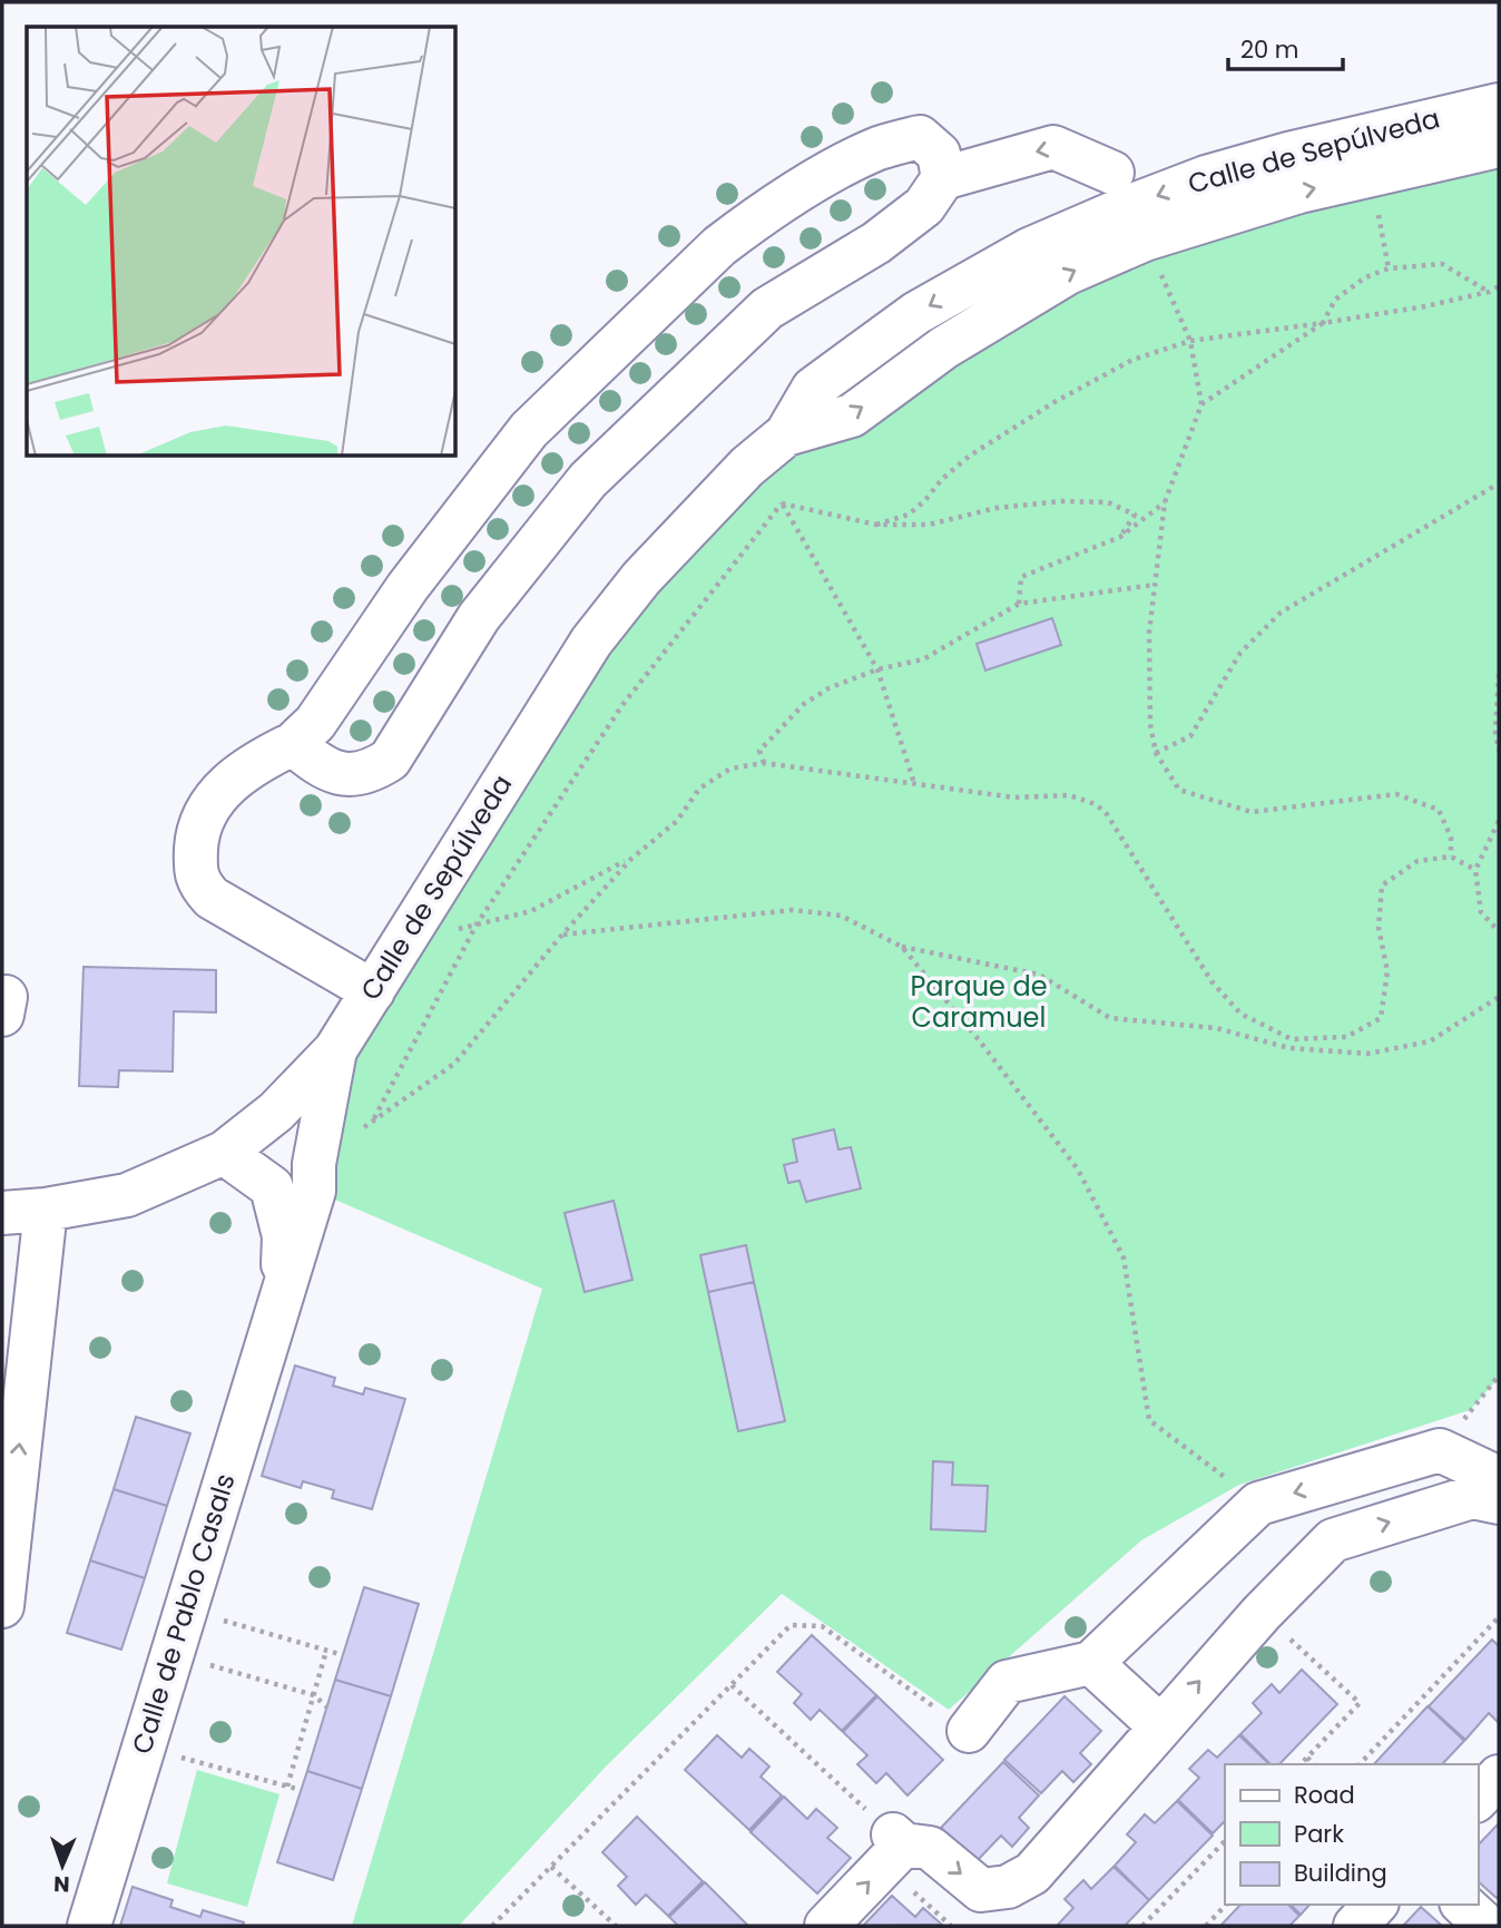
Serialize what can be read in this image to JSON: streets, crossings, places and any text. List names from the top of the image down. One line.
{"streets":{"street":["Calle de Sepúlveda","Calle de Pablo Casals"]},"crossings":[["Calle de Sepúlveda","Calle de Pablo Casals"]],"parks":["Parque de Caramuel"],"legend":["Road","Park","Building"],"scale_bar":"20 m","north":"bottom"}
